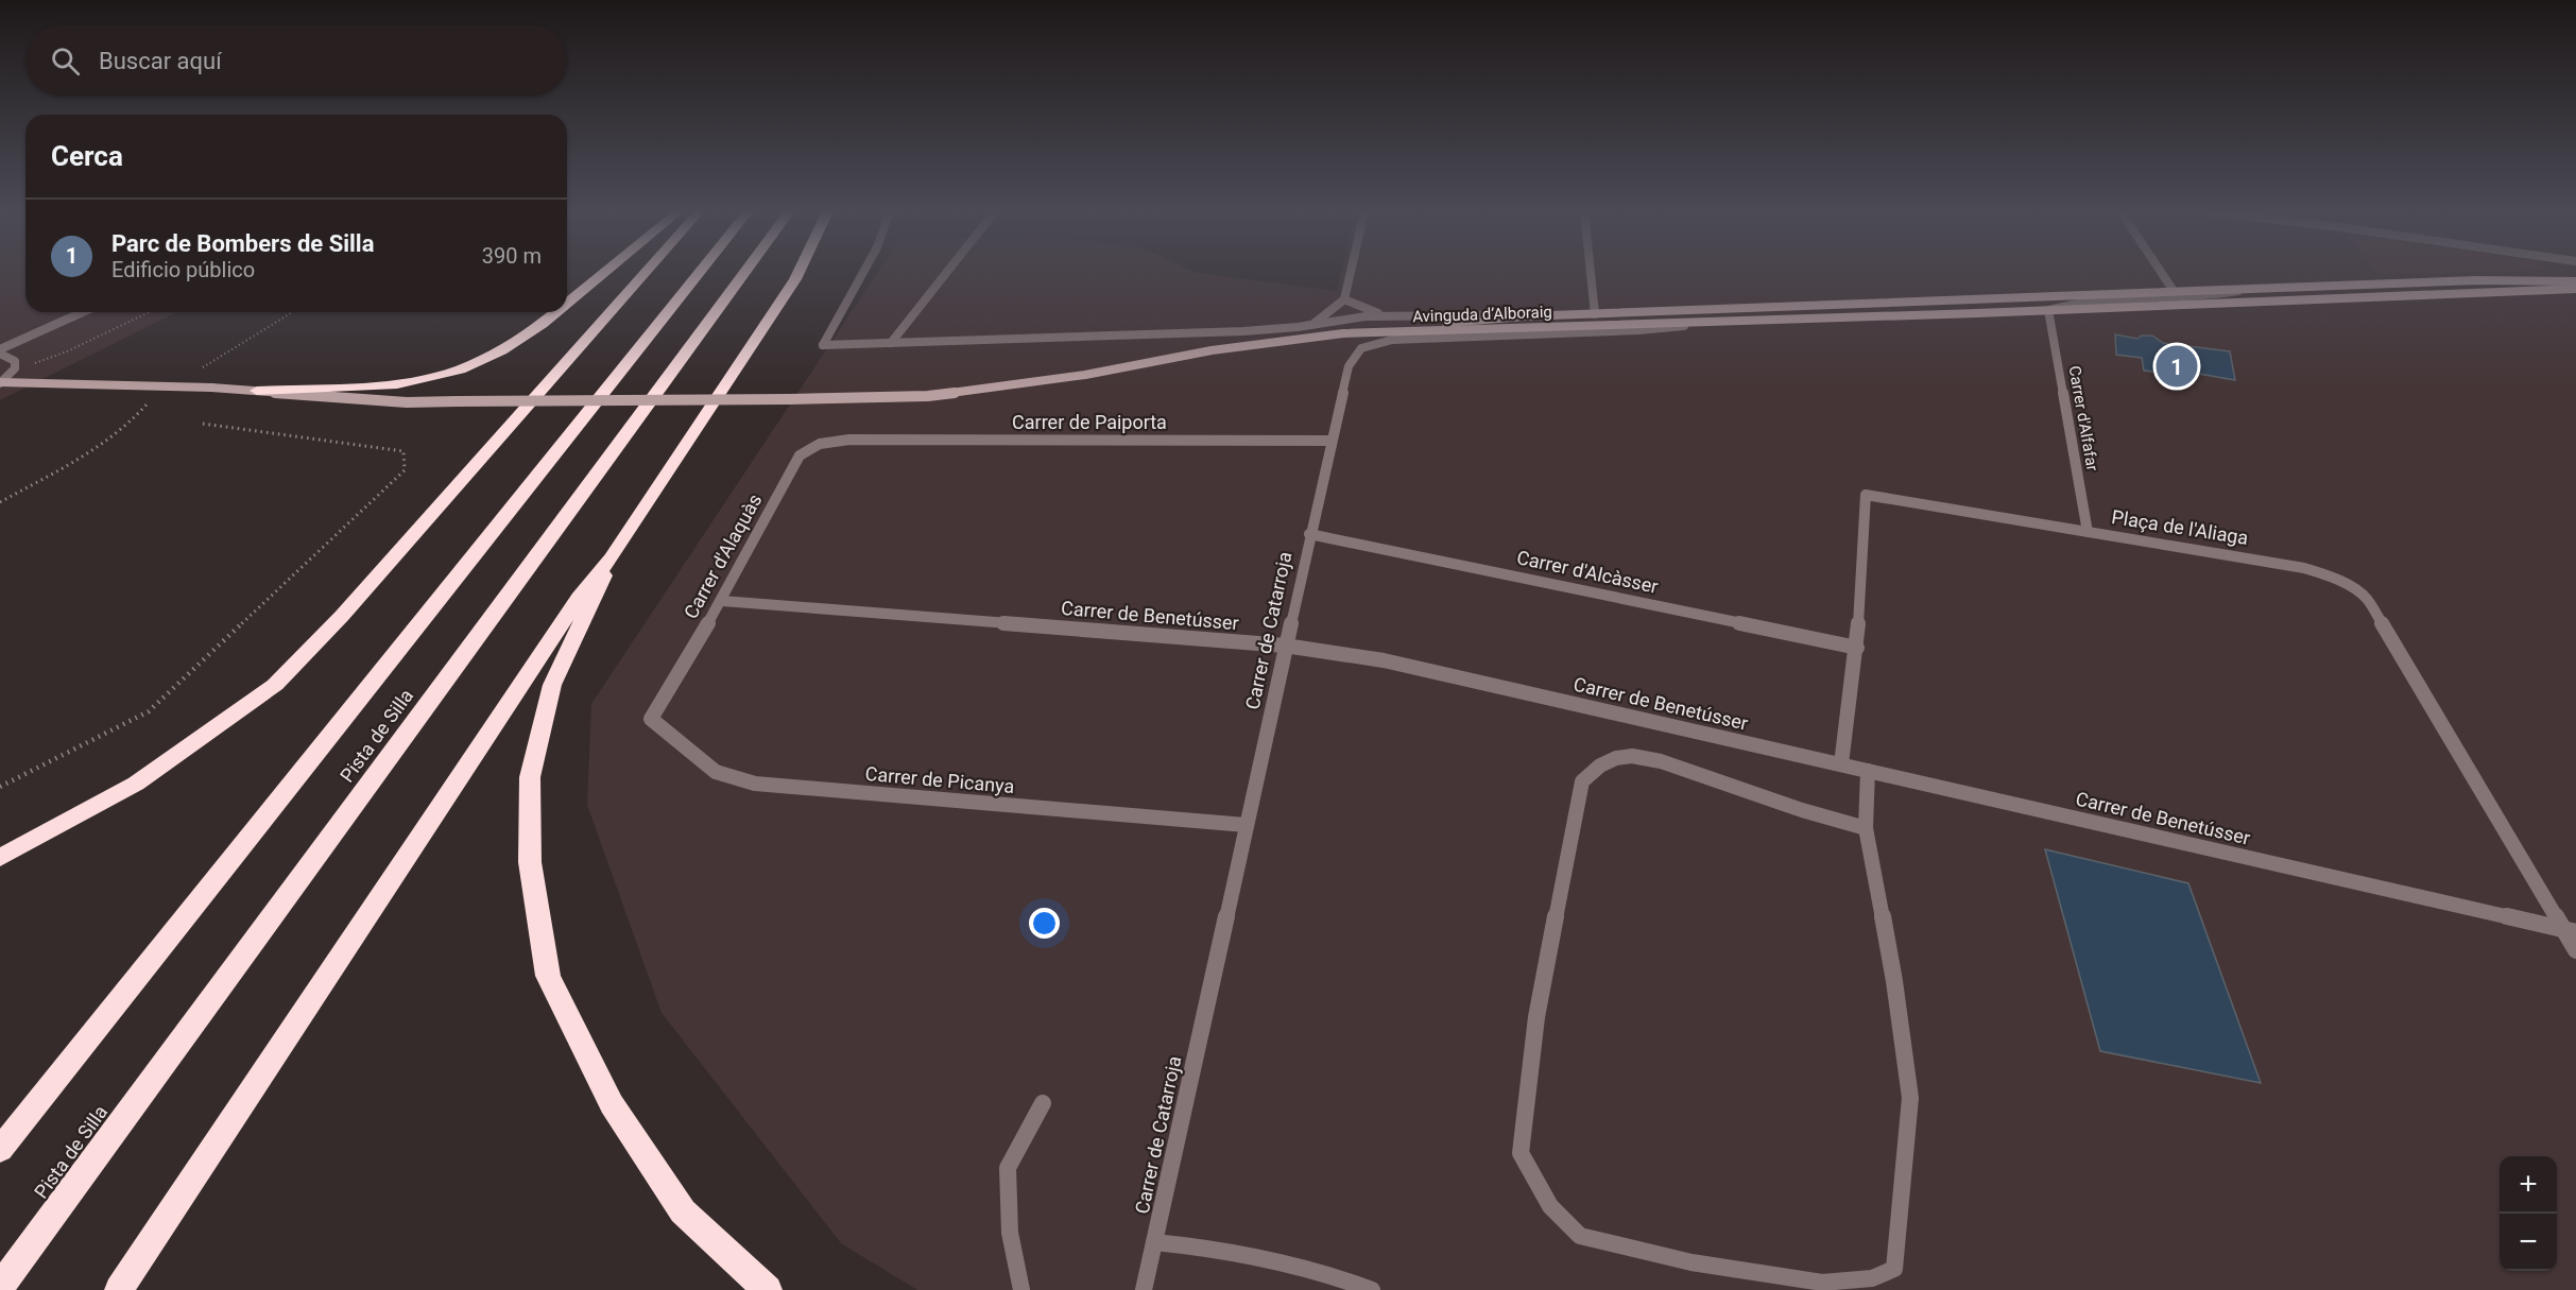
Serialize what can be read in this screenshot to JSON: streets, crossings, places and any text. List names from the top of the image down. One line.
{"streets":{"highway":["Pista de Silla"],"street":["Avinguda d’Alboraig","Carrer d'Alfafar","Carrer de Paiporta","Plaça de l'Aliaga","Carrer d'Alaquàs","Carrer d'Alcàsser","Carrer de Benetússer","Carrer de Catarroja","Carrer de Picanya"]},"crossings":[["Avinguda d’Alboraig","Carrer d'Alfafar"],["Avinguda d’Alboraig","Carrer de Catarroja"],["Carrer d'Alfafar","Plaça de l'Aliaga"],["Carrer de Paiporta","Carrer d'Alaquàs"],["Carrer de Paiporta","Carrer de Catarroja"],["Plaça de l'Aliaga","Carrer d'Alcàsser"],["Plaça de l'Aliaga","Carrer de Benetússer"],["Carrer d'Alaquàs","Carrer de Benetússer"],["Carrer d'Alaquàs","Carrer de Picanya"],["Carrer d'Alcàsser","Carrer de Catarroja"],["Carrer de Benetússer","Carrer de Catarroja"],["Carrer de Catarroja","Carrer de Picanya"]],"page":{"search":"Buscar aquí","heading":"Cerca","list":[{"mark":"1","name":"Parc de Bombers de Silla","note":"Edificio público","value":"390 m"}],"pins":"1","map_buttons":["+","−"]}}
